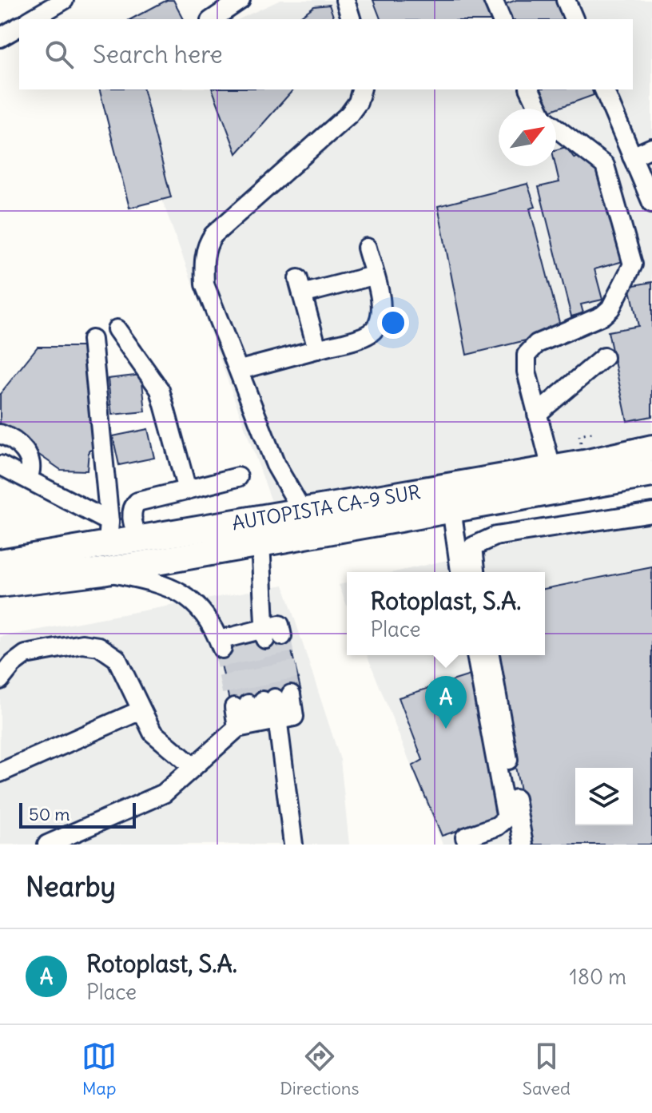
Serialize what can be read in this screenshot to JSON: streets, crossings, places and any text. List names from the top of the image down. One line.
{"streets":{"highway":["AUTOPISTA CA-9 SUR"]},"scale_bar":"50 m","north":"top right","page":{"search":"Search here","popup":["Rotoplast, S.A.","Place"],"pins":"A","scale":"50 m","heading":"Nearby","list":[{"mark":"A","name":"Rotoplast, S.A.","note":"Place","value":"180 m"}],"nav":["Map","Directions","Saved"]}}
